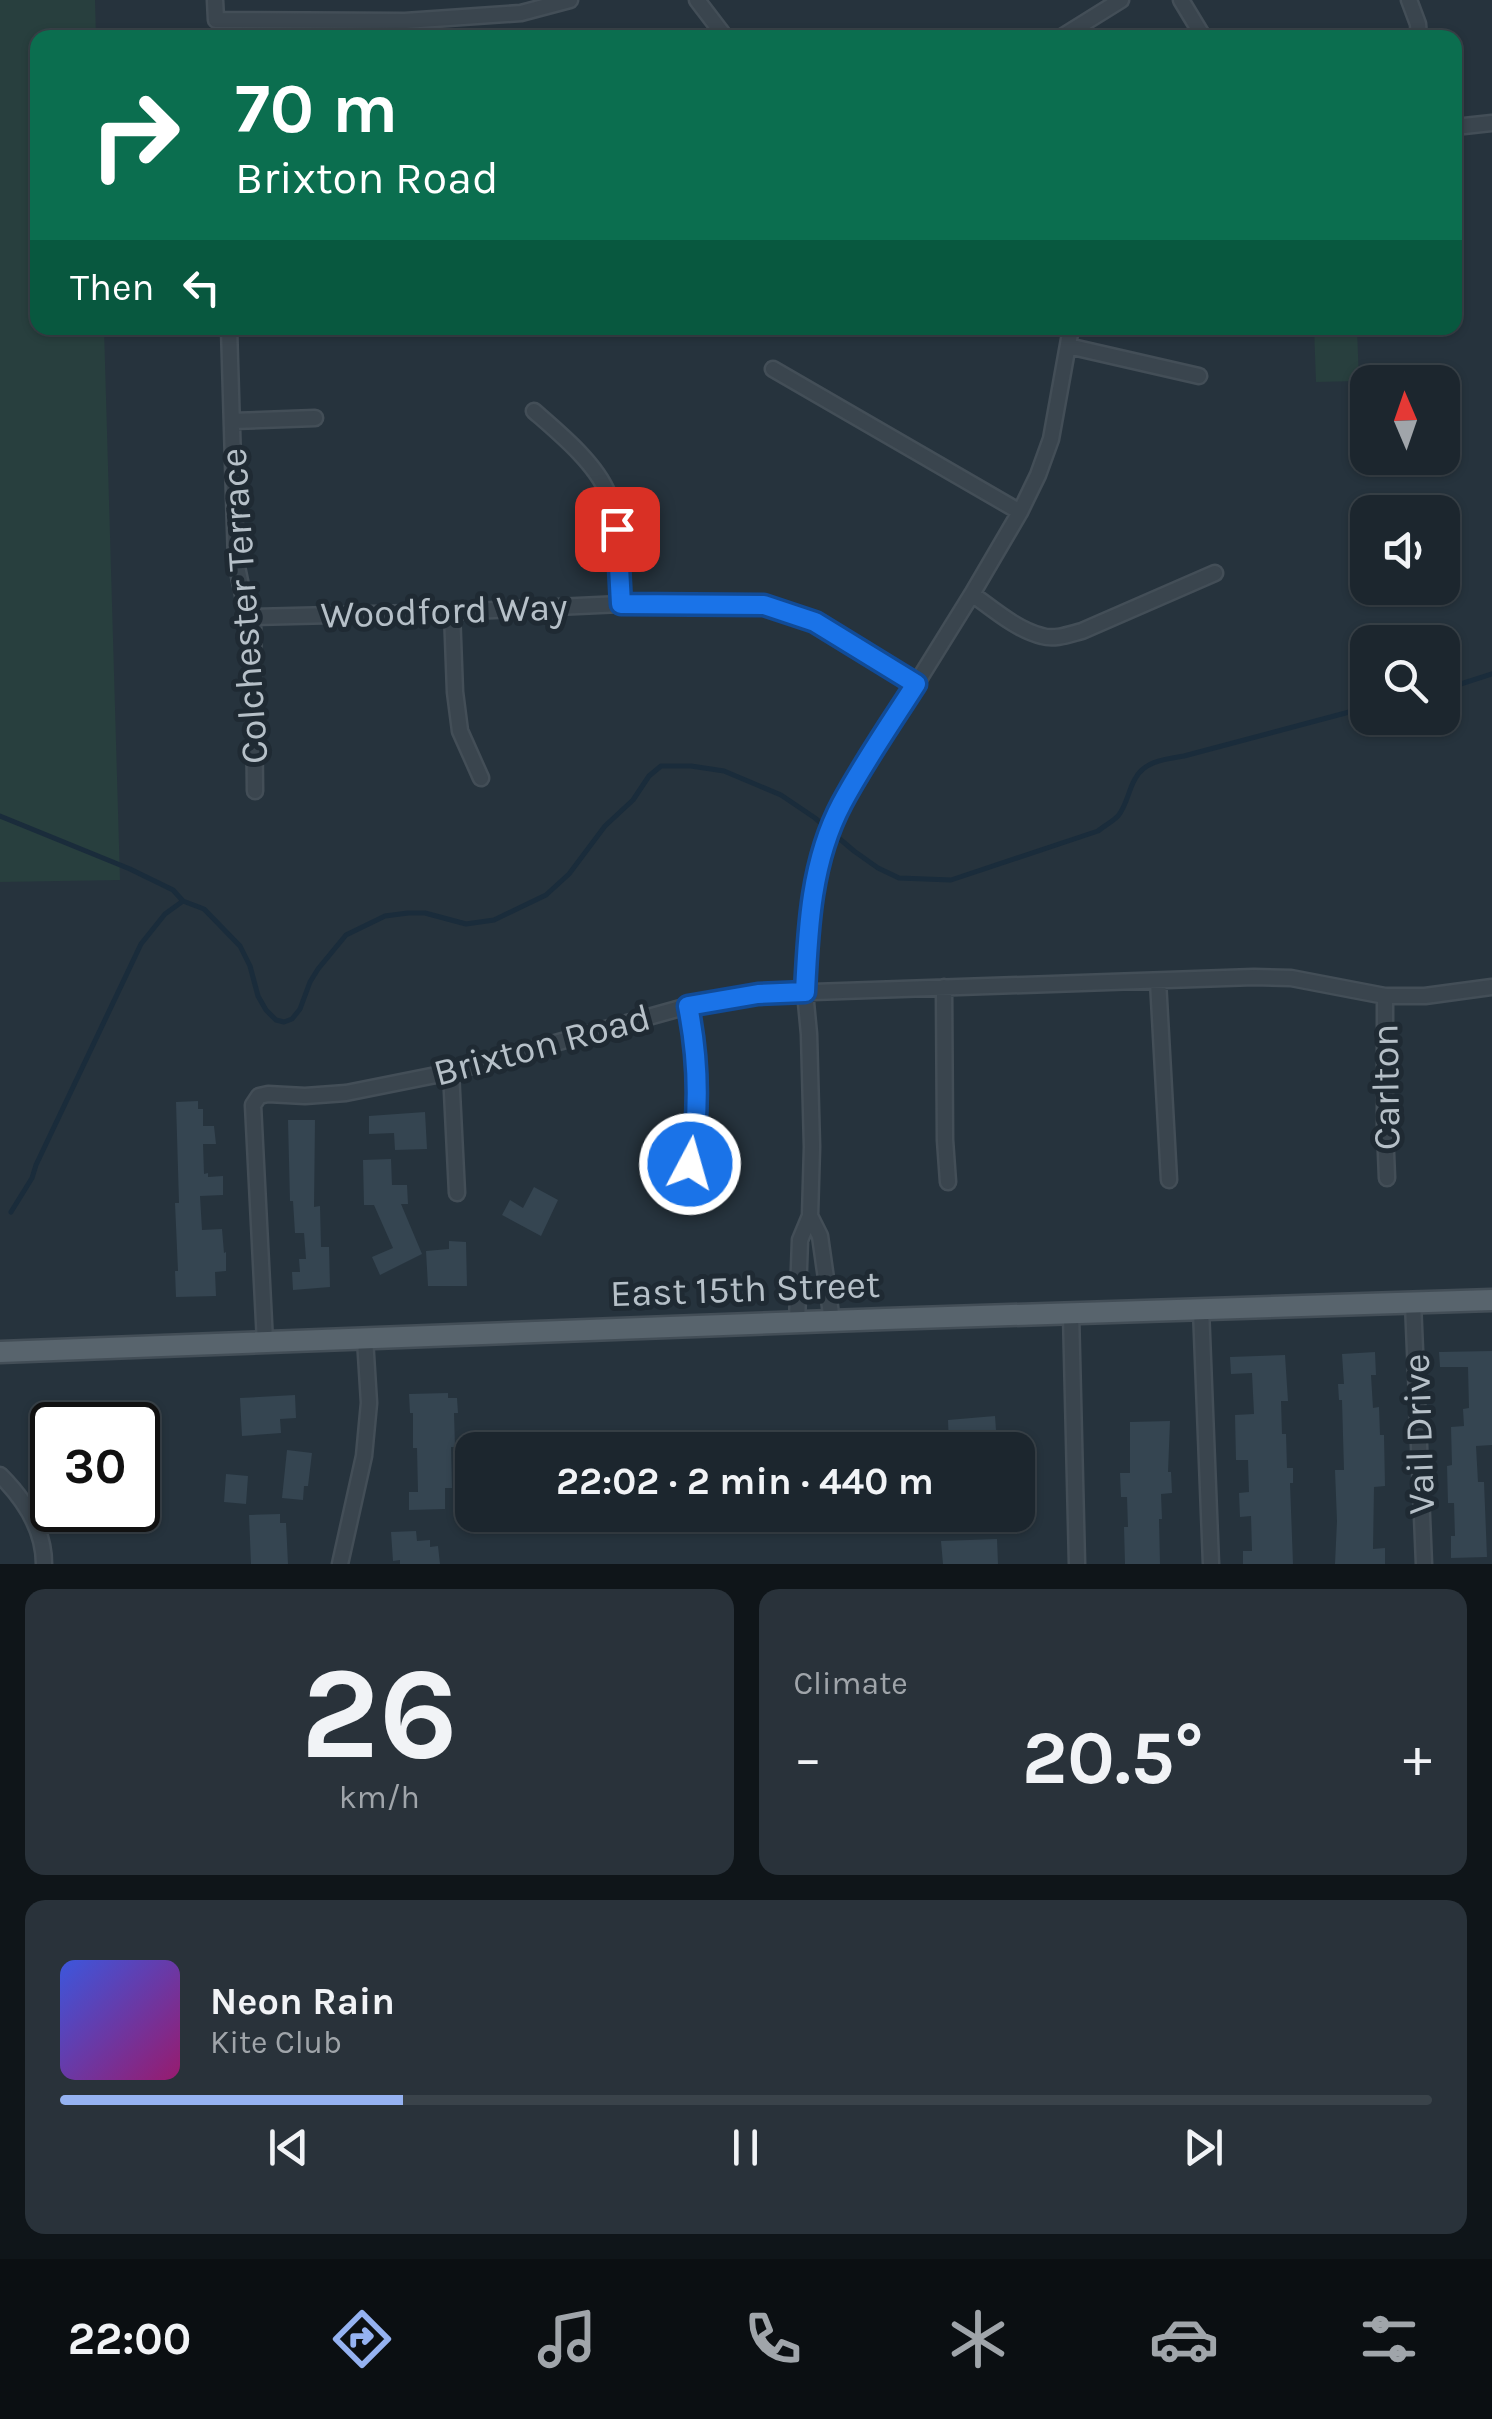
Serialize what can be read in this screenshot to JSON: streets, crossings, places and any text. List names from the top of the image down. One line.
{"streets":{"main road":["East 15th Street"],"street":["Colchester Terrace","Woodford Way","Brixton Road","Carlton","Vail Drive"]},"crossings":[["Colchester Terrace","Woodford Way"],["Brixton Road","Carlton"],["Brixton Road","East 15th Street"],["East 15th Street","Vail Drive"]],"north":"top","page":{"turn":["70 m","Brixton Road"],"then":"Then","limit":"30","trip":"22:02 · 2 min · 440 m","tile":[["26","km/h"],"Climate"],"heat":["−","20.5°","+"],"song":["Neon Rain","Kite Club"],"tabs":"22:00"}}
